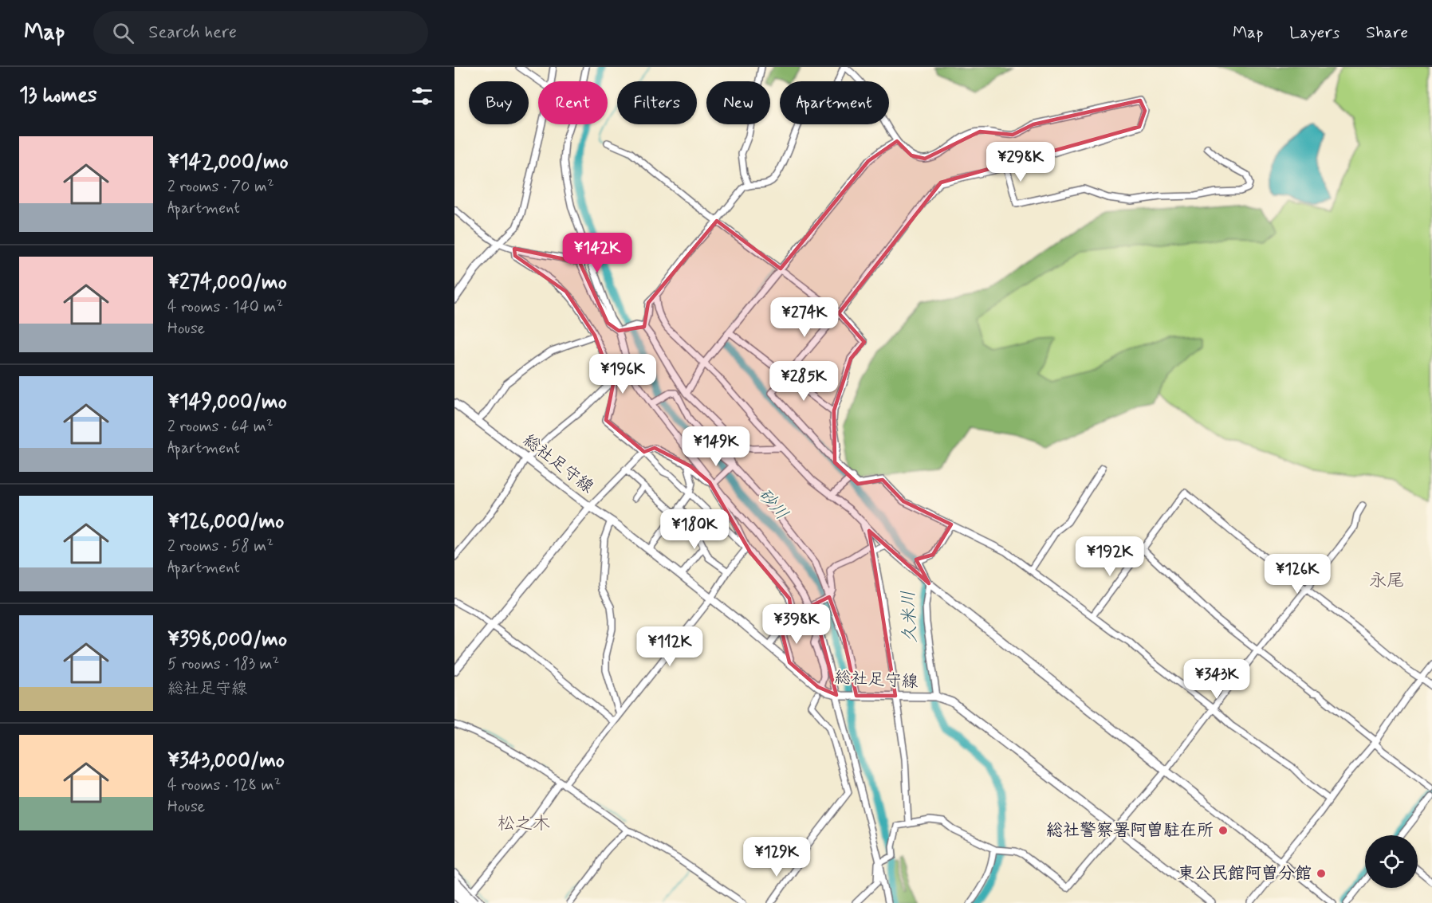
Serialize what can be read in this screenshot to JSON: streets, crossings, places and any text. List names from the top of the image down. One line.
{"streets":{"main road":["総社足守線"]},"districts":["永尾","松之木"],"water":["砂川","久米川"],"places":["総社警察署阿曽駐在所","東公民館阿曽分館"],"page":{"header":"Map","search":"Search here","nav":["Map","Layers","Share"],"heading":"13 homes","chip":["Buy","Rent","Filters","New","Apartment"],"list":[{"name":"¥142,000/mo","note":"2 rooms · 70 m² · Apartment"},{"name":"¥274,000/mo","note":"4 rooms · 140 m² · House"},{"name":"¥149,000/mo","note":"2 rooms · 64 m² · Apartment"},{"name":"¥126,000/mo","note":"2 rooms · 58 m² · Apartment"},{"name":"¥398,000/mo","note":"5 rooms · 183 m² · 総社足守線"},{"name":"¥343,000/mo","note":"4 rooms · 128 m² · House"}],"price":["¥298K","¥142K","¥274K","¥196K","¥285K","¥149K","¥180K","¥192K","¥126K","¥398K","¥112K","¥343K","¥129K"]}}
